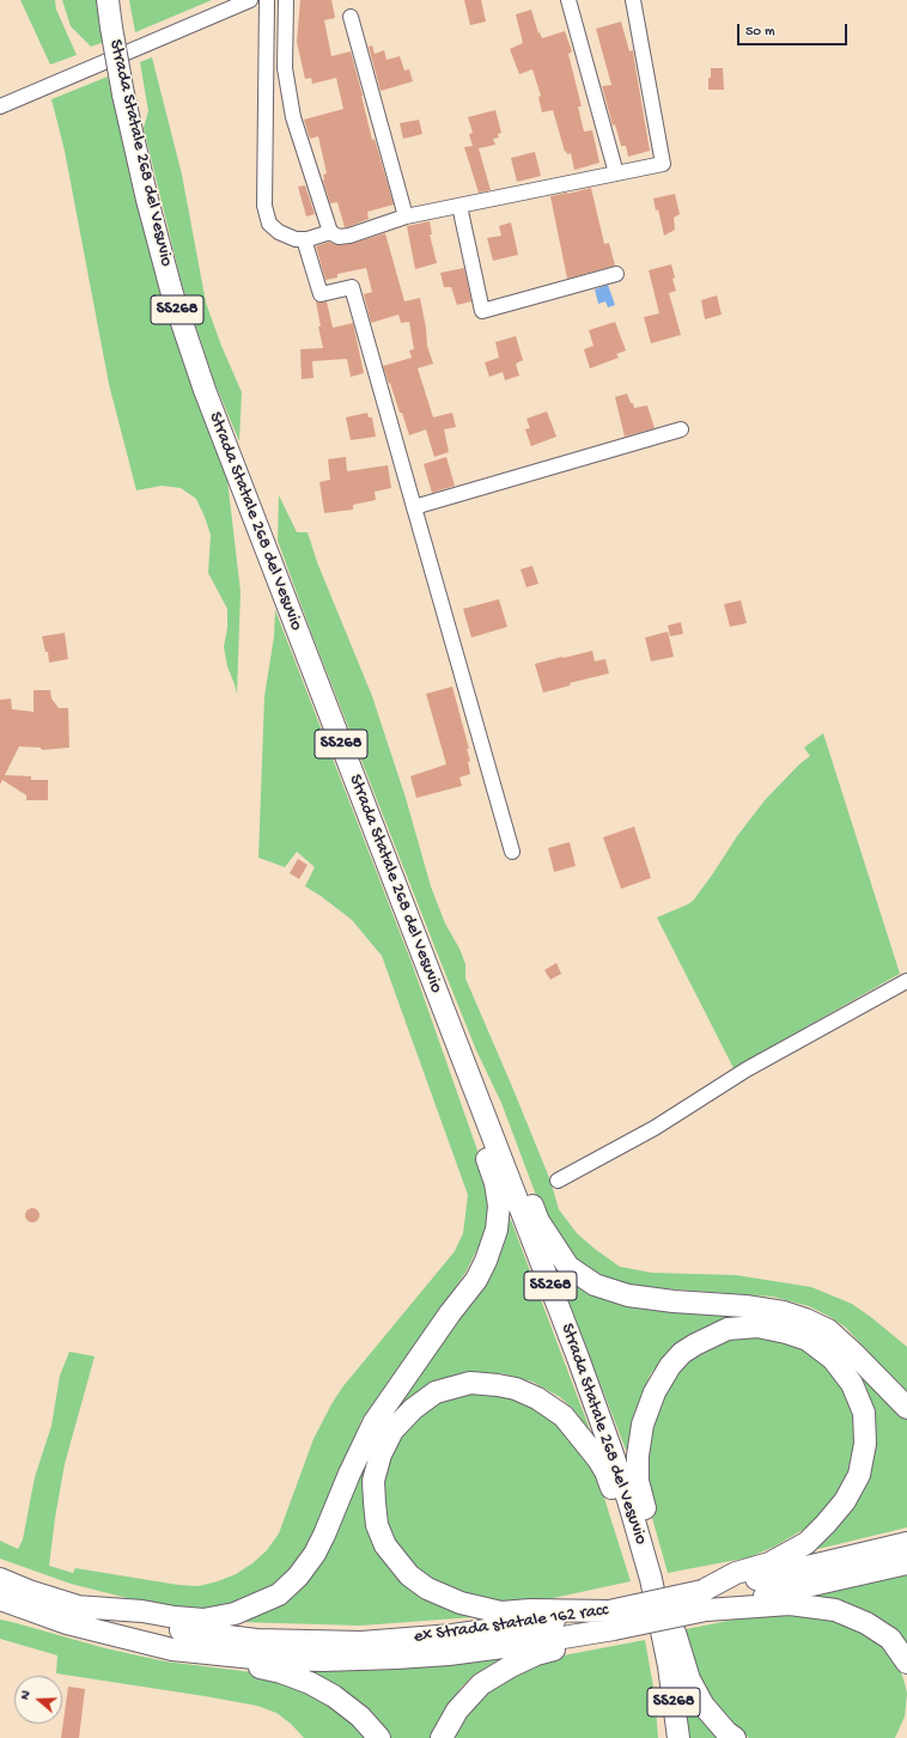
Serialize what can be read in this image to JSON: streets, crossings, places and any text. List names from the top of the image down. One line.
{"streets":{"highway":["Strada Statale 268 del Vesuvio","SS268","ex Strada statale 162 racc"]},"scale_bar":"50 m","north":"left"}
